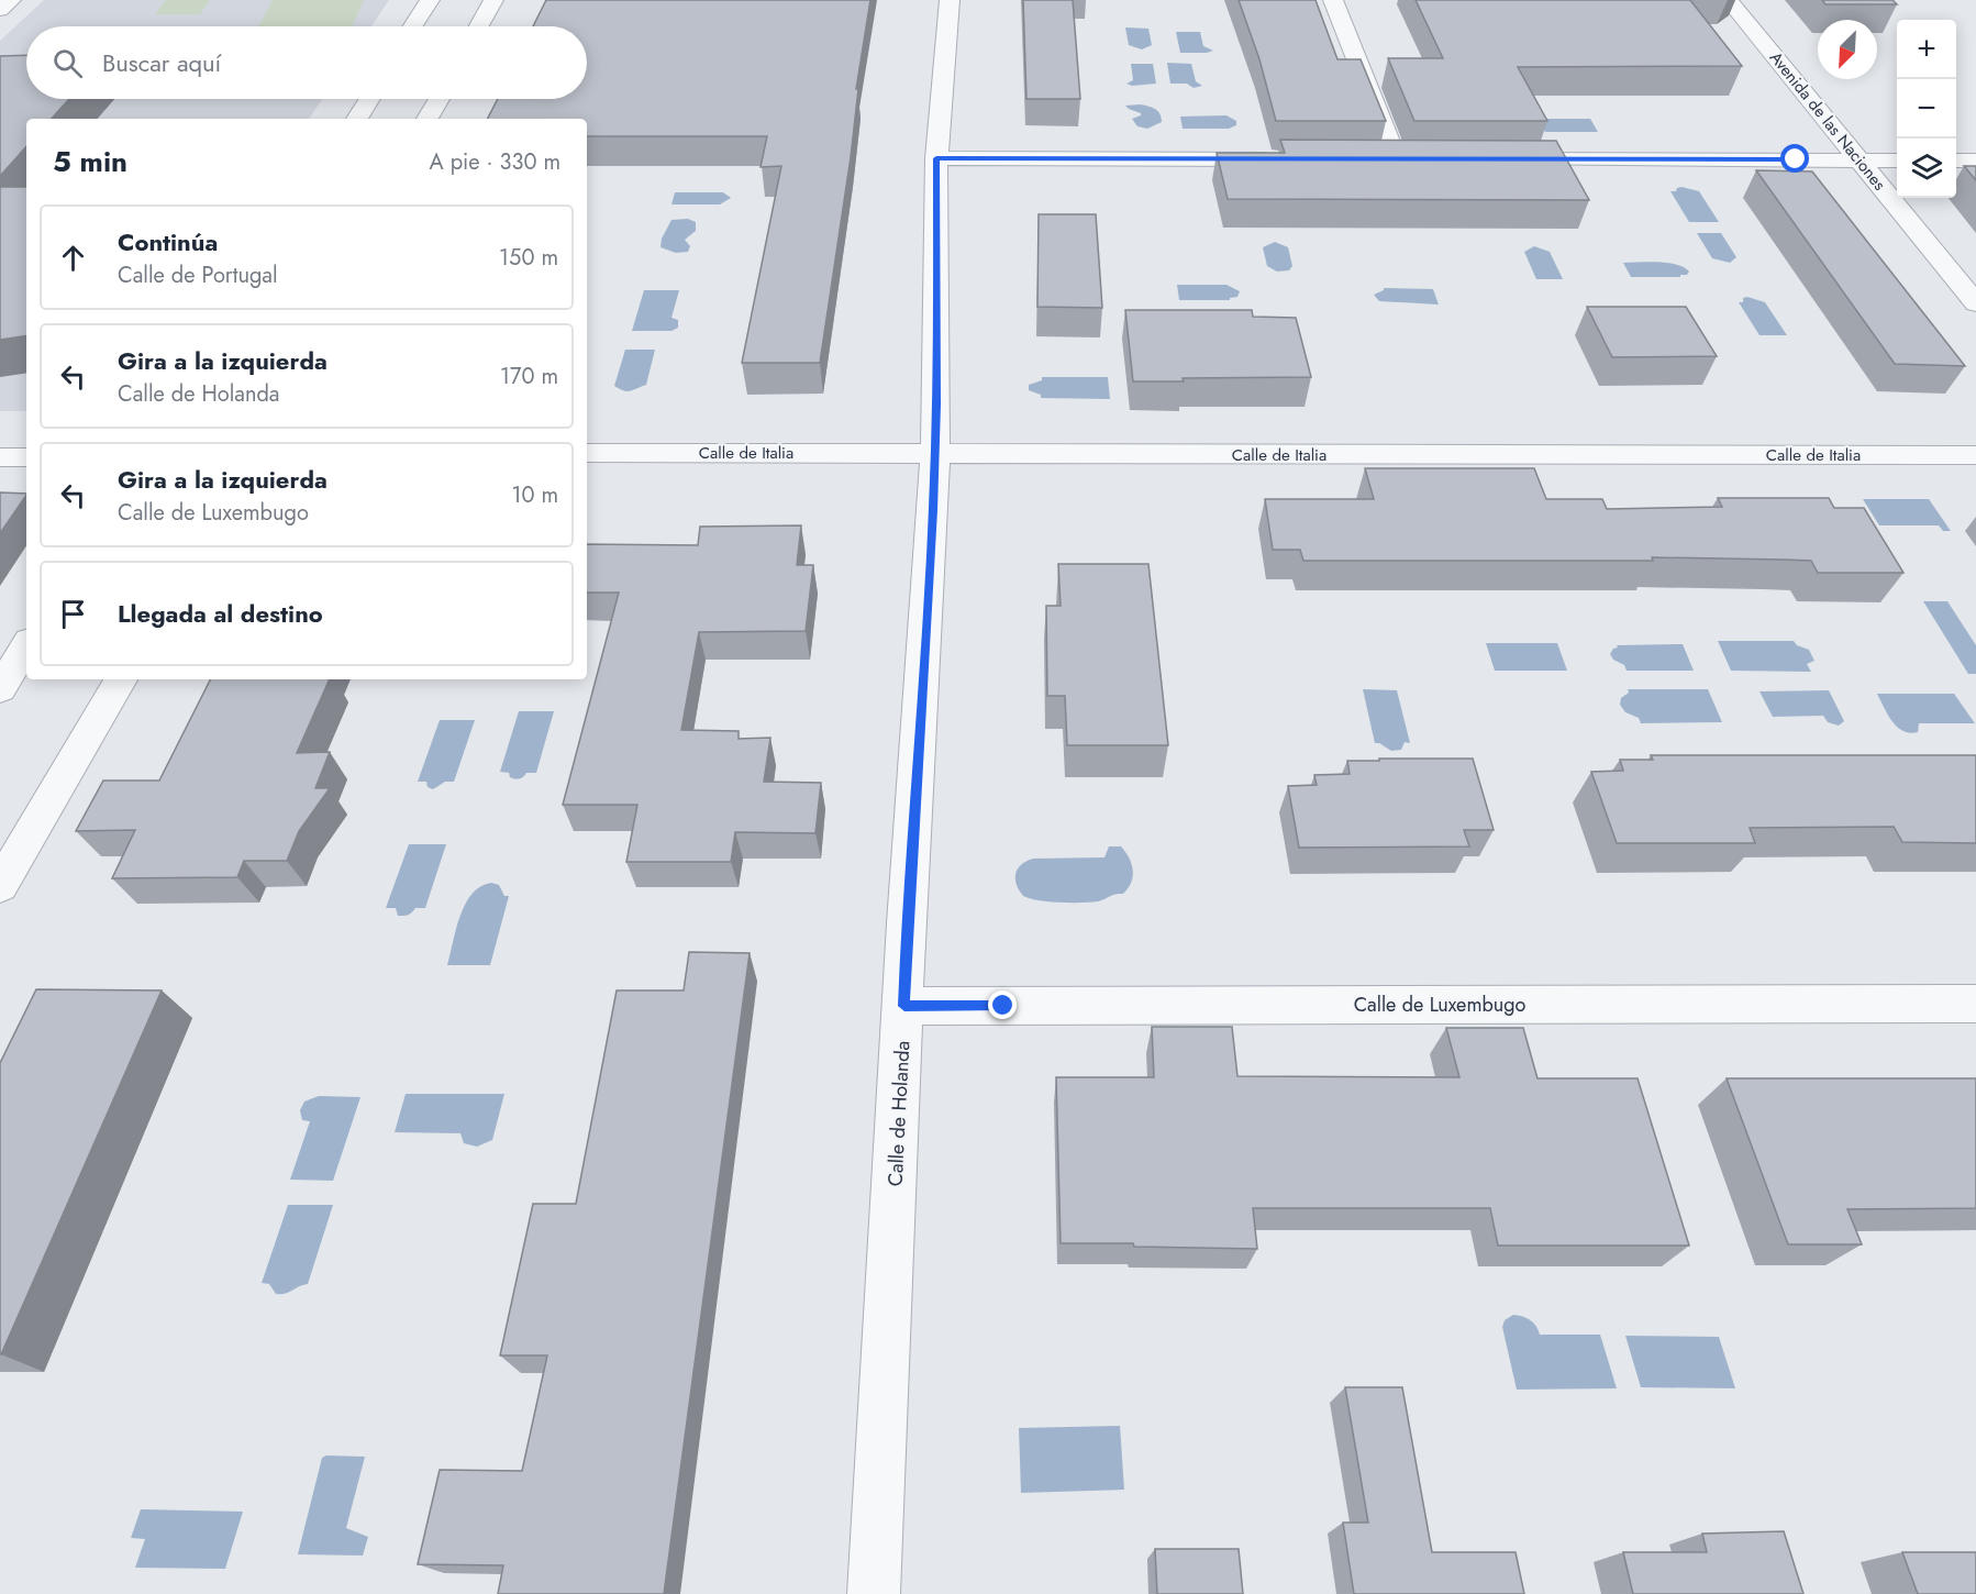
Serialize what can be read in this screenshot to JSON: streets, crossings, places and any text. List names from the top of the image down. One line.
{"streets":{"street":["Avenida de las Naciones","Calle de Italia","Calle de Luxembugo","Calle de Holanda"]},"crossings":[["Calle de Italia","Calle de Holanda"],["Calle de Luxembugo","Calle de Holanda"]],"north":"bottom left","page":{"map_buttons":["+","−"],"search":"Buscar aquí","heading":["5 min","A pie · 330 m"],"list":[["Continúa","Calle de Portugal","150 m"],["Gira a la izquierda","Calle de Holanda","170 m"],["Gira a la izquierda","Calle de Luxembugo","10 m"],"Llegada al destino"]}}
